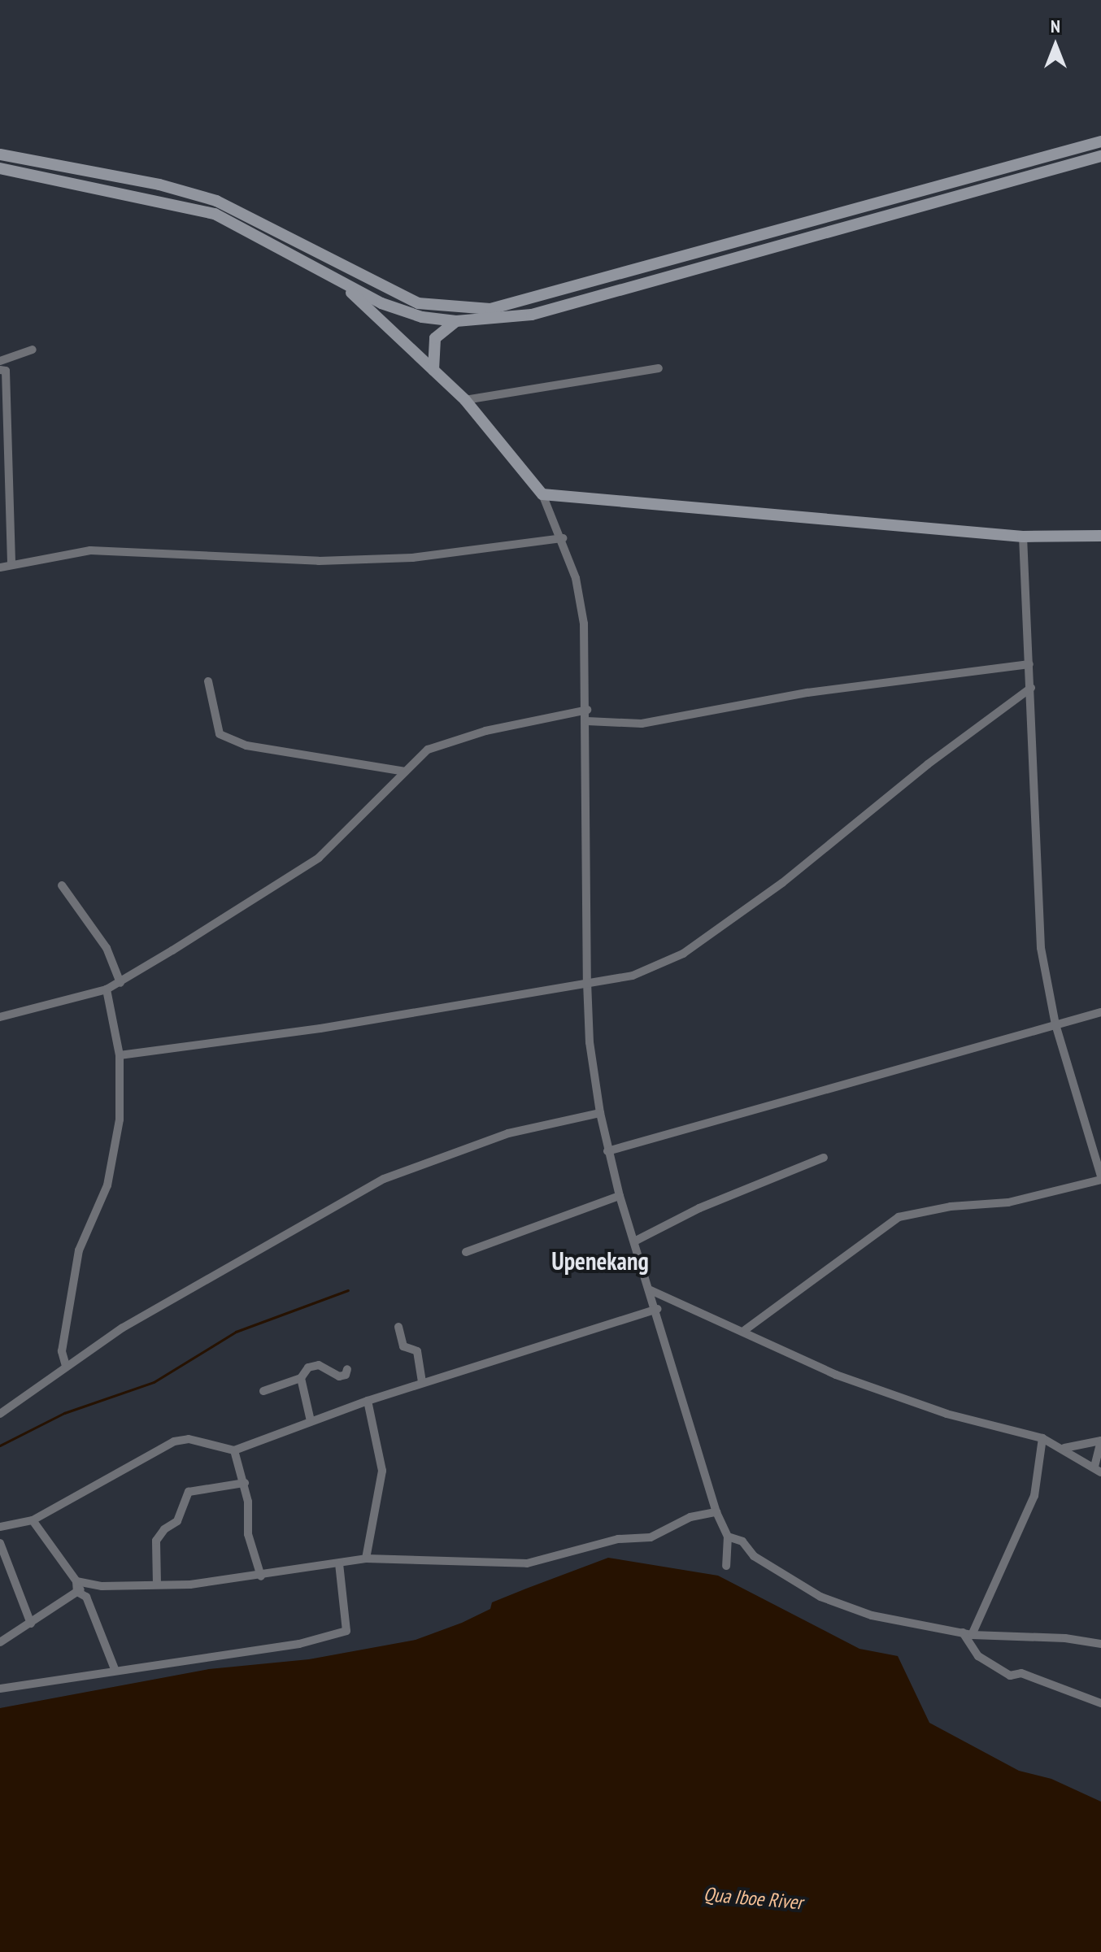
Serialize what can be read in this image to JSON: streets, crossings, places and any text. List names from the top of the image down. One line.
{"districts":["Upenekang"],"water":["Qua Iboe River"],"north":"top"}
